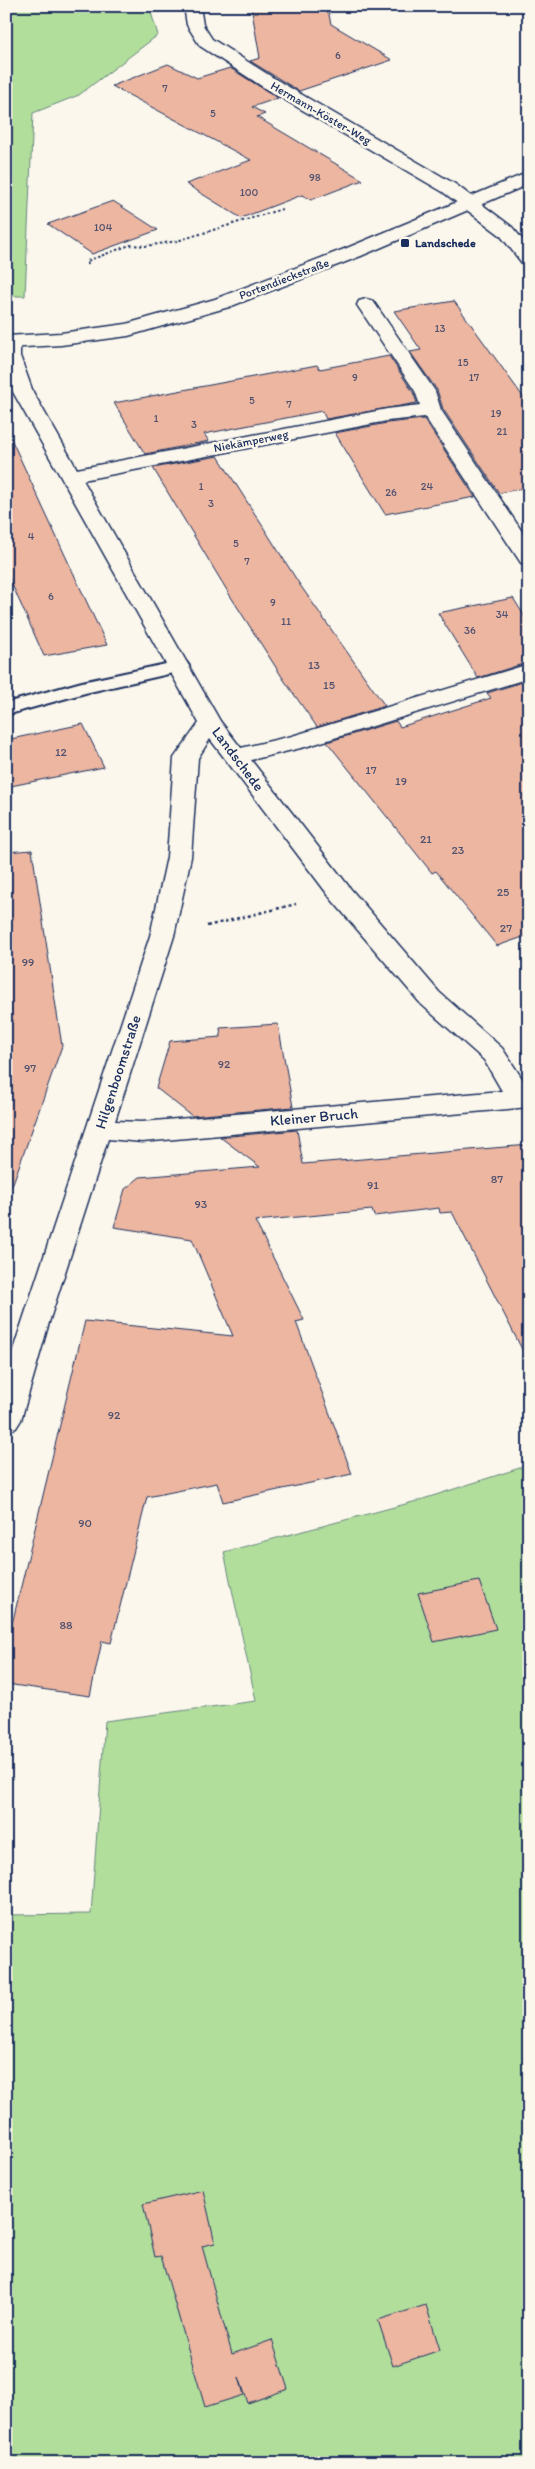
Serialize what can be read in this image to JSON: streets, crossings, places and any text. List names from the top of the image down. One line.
{"streets":{"street":["Hermann-Köster-Weg","Portendieckstraße","Niekämperweg","Landschede","Hilgenboomstraße","Kleiner Bruch"]},"crossings":[["Hermann-Köster-Weg","Portendieckstraße"],["Portendieckstraße","Landschede"],["Niekämperweg","Landschede"],["Landschede","Hilgenboomstraße"],["Landschede","Kleiner Bruch"],["Hilgenboomstraße","Kleiner Bruch"]],"places":{"transit":["Landschede"]},"house_numbers":["6","7","5","98","100","104","13","15","9","17","5","7","19","1","3","21","1","24","26","3","4","5","7","6","9","34","11","36","13","15","12","17","19","21","23","25","27","99","92","97","87","91","93","92","90","88"]}
